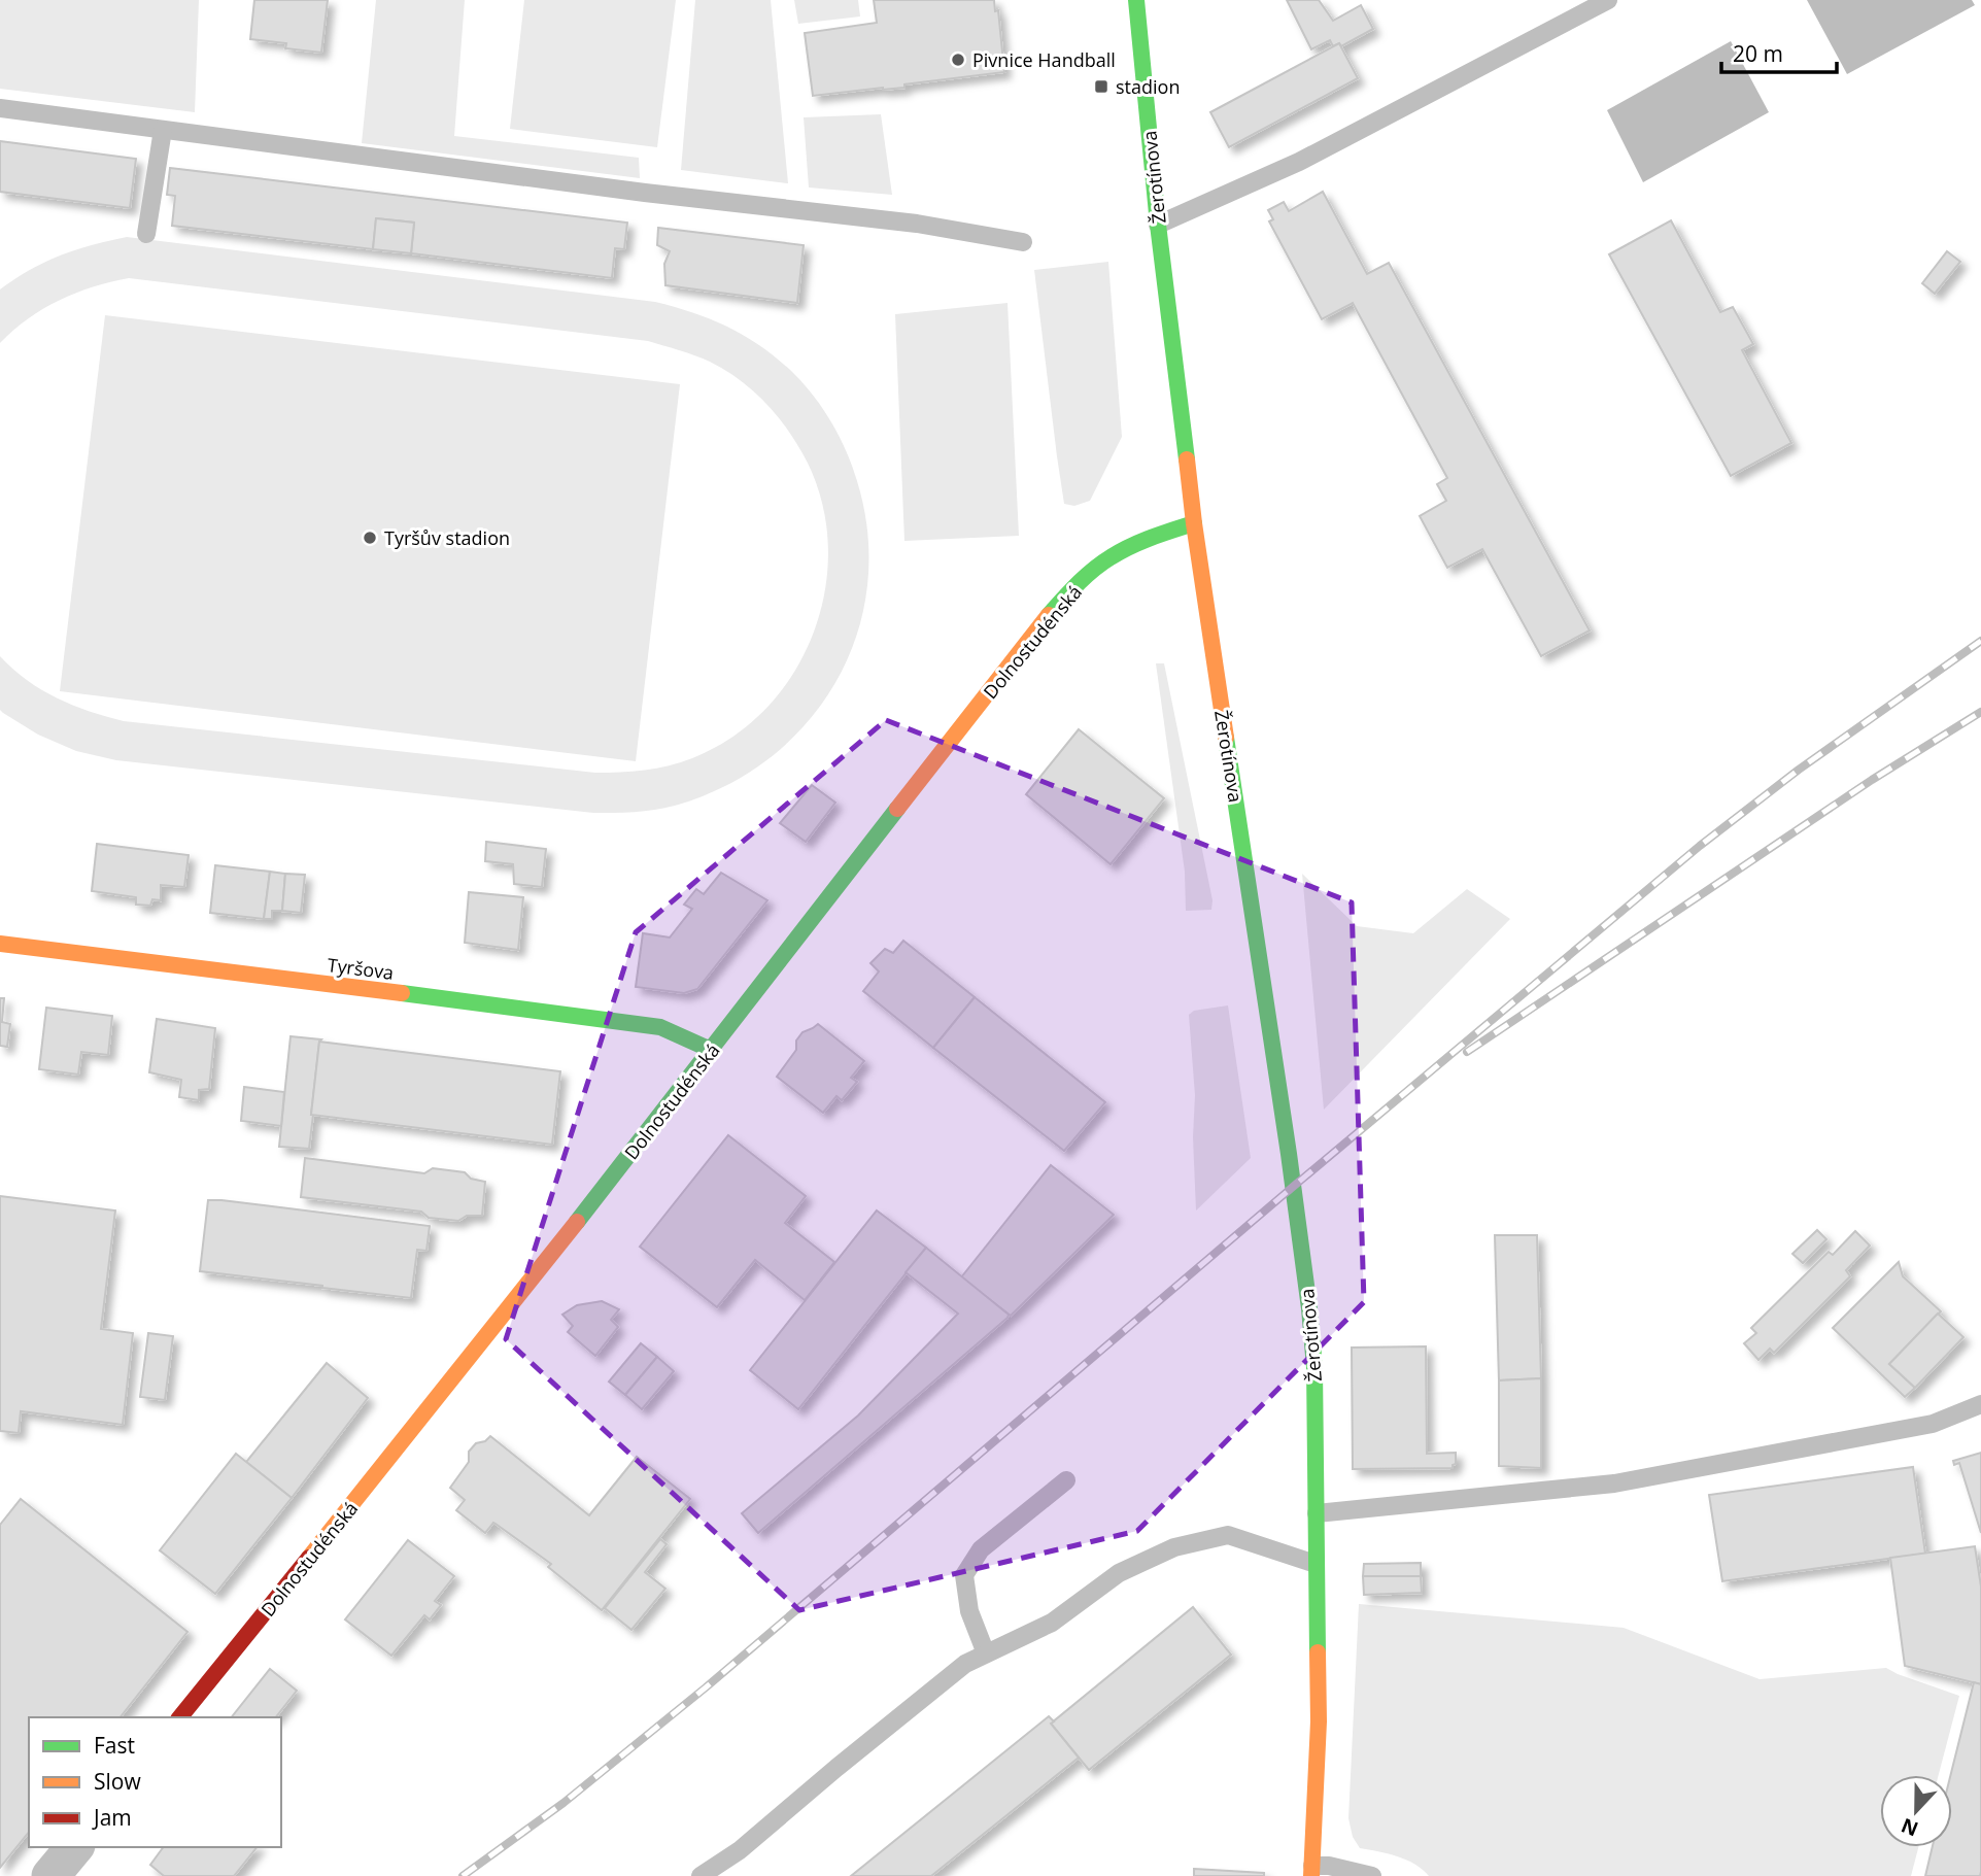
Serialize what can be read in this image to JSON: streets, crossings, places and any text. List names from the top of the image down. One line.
{"streets":{"street":["Žerotínova","Dolnostudénská","Tyršova"]},"crossings":[["Žerotínova","Dolnostudénská"],["Dolnostudénská","Tyršova"]],"places":{"other":["Pivnice Handball","Tyršův stadion"],"transit":["stadion"]},"legend":["Fast","Slow","Jam"],"scale_bar":"20 m","north":"bottom"}
